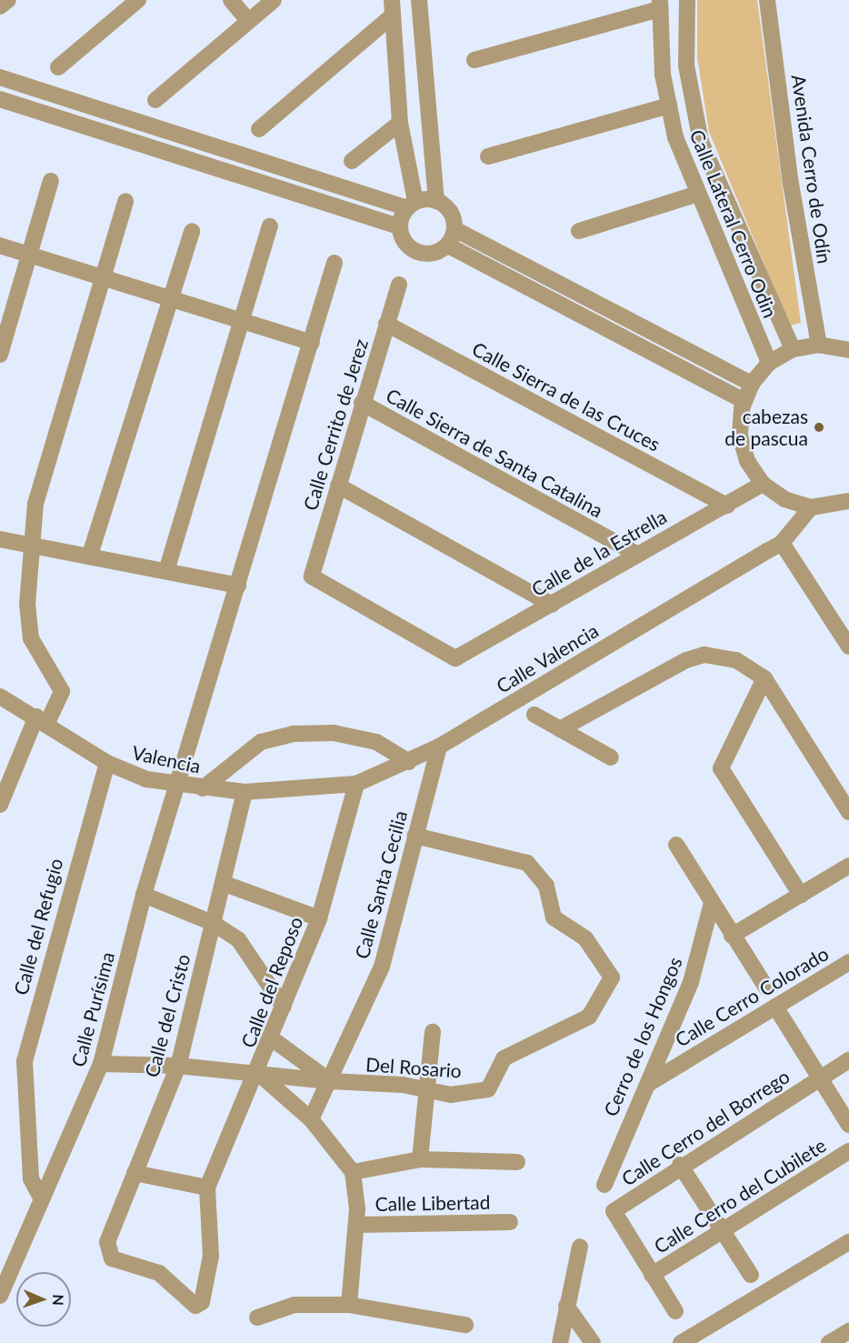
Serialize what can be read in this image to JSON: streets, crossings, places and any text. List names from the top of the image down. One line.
{"streets":{"street":["Avenida Cerro de Odín","Calle Lateral Cerro Odin","Calle Sierra de las Cruces","Calle Cerrito de Jerez","Calle Sierra de Santa Catalina","Calle de la Estrella","Calle Valencia","Valencia","Calle Santa Cecilia","Calle del Refugio","Calle del Reposo","Calle Cerro Colorado","Calle Purísima","Calle del Cristo","Cerro de los Hongos","Del Rosario","Calle Cerro del Borrego","Calle Cerro del Cubilete","Calle Libertad"]},"crossings":[["Calle Sierra de las Cruces","Calle Cerrito de Jerez"],["Calle Sierra de las Cruces","Calle de la Estrella"],["Calle Cerrito de Jerez","Calle Sierra de Santa Catalina"],["Calle Cerrito de Jerez","Calle de la Estrella"],["Calle Sierra de Santa Catalina","Calle de la Estrella"],["Calle Valencia","Valencia"],["Calle Valencia","Calle Santa Cecilia"],["Calle Valencia","Calle del Reposo"],["Valencia","Calle del Refugio"],["Valencia","Calle Purísima"],["Valencia","Calle del Cristo"],["Calle Santa Cecilia","Del Rosario"],["Calle del Refugio","Calle Purísima"],["Calle del Reposo","Calle del Cristo"],["Calle del Reposo","Del Rosario"],["Calle Cerro Colorado","Cerro de los Hongos"],["Calle Purísima","Del Rosario"],["Calle del Cristo","Del Rosario"],["Calle Cerro del Borrego","Calle Cerro del Cubilete"]],"places":["cabezas de pascua"],"north":"right"}
